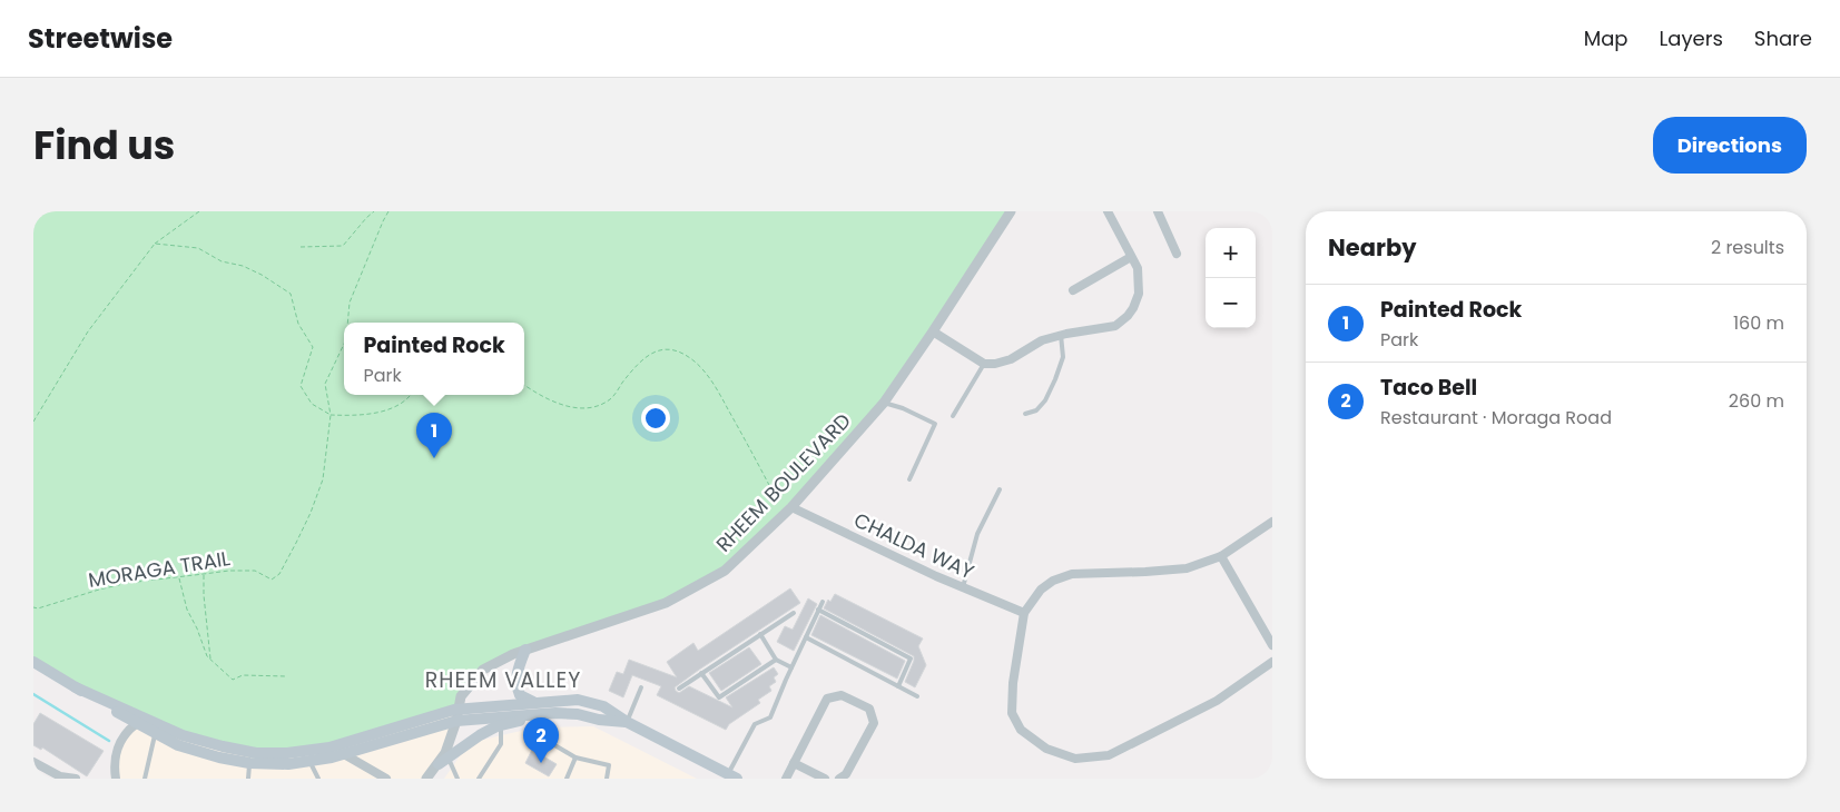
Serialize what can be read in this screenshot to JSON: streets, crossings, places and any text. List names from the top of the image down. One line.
{"streets":{"street":["RHEEM BOULEVARD","CHALDA WAY"],"path":["MORAGA TRAIL"]},"crossings":[["RHEEM BOULEVARD","CHALDA WAY"]],"districts":["RHEEM VALLEY"],"page":{"header":"Streetwise","nav":["Map","Layers","Share"],"title":"Find us","buttons":"Directions","heading":["Nearby","2 results"],"map_buttons":["+","−"],"list":[{"mark":"1","name":"Painted Rock","note":"Park","value":"160 m"},{"mark":"2","name":"Taco Bell","note":"Restaurant · Moraga Road","value":"260 m"}],"popup":["Painted Rock","Park"],"pins":["1","2"]}}
